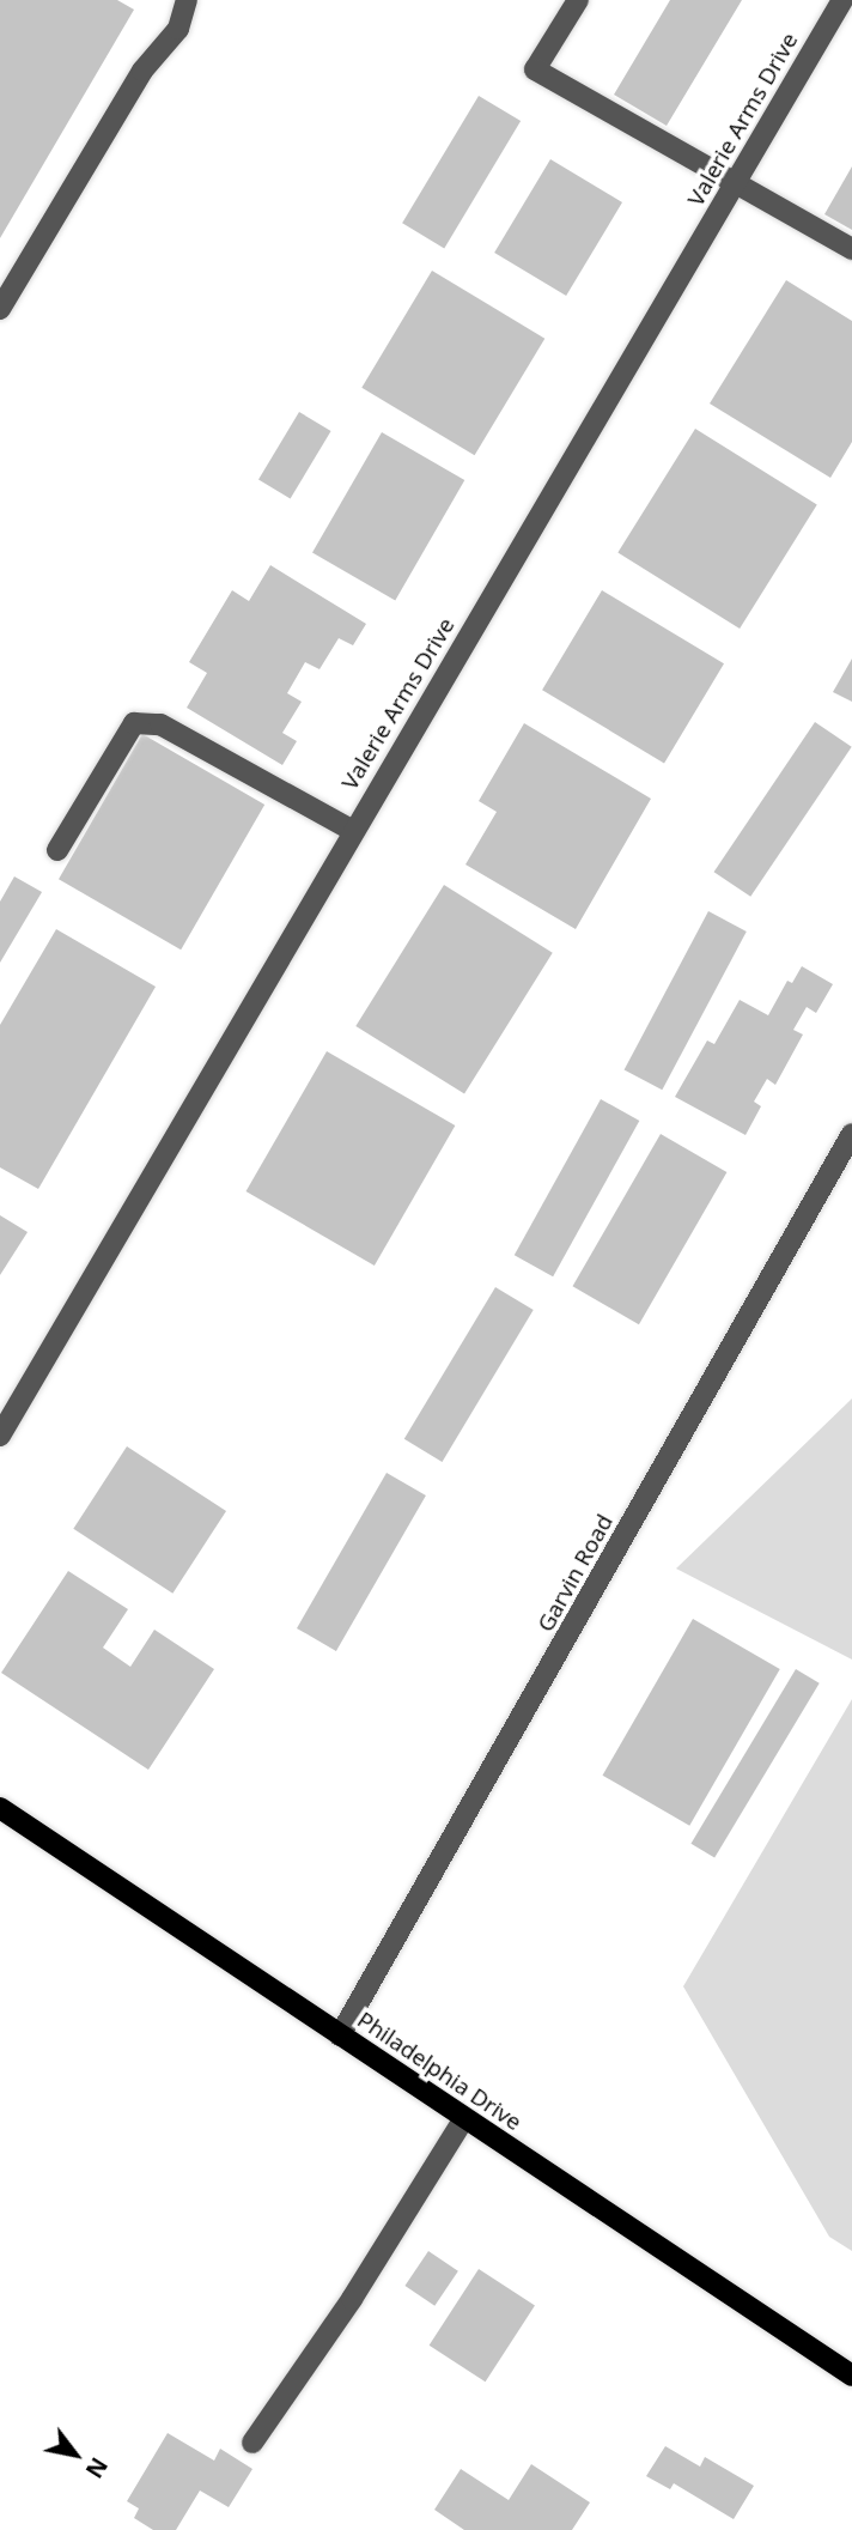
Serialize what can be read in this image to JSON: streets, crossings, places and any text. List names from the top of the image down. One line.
{"streets":{"main road":["Philadelphia Drive"],"street":["Valerie Arms Drive","Garvin Road"]},"crossings":[["Garvin Road","Philadelphia Drive"]],"north":"bottom right"}
